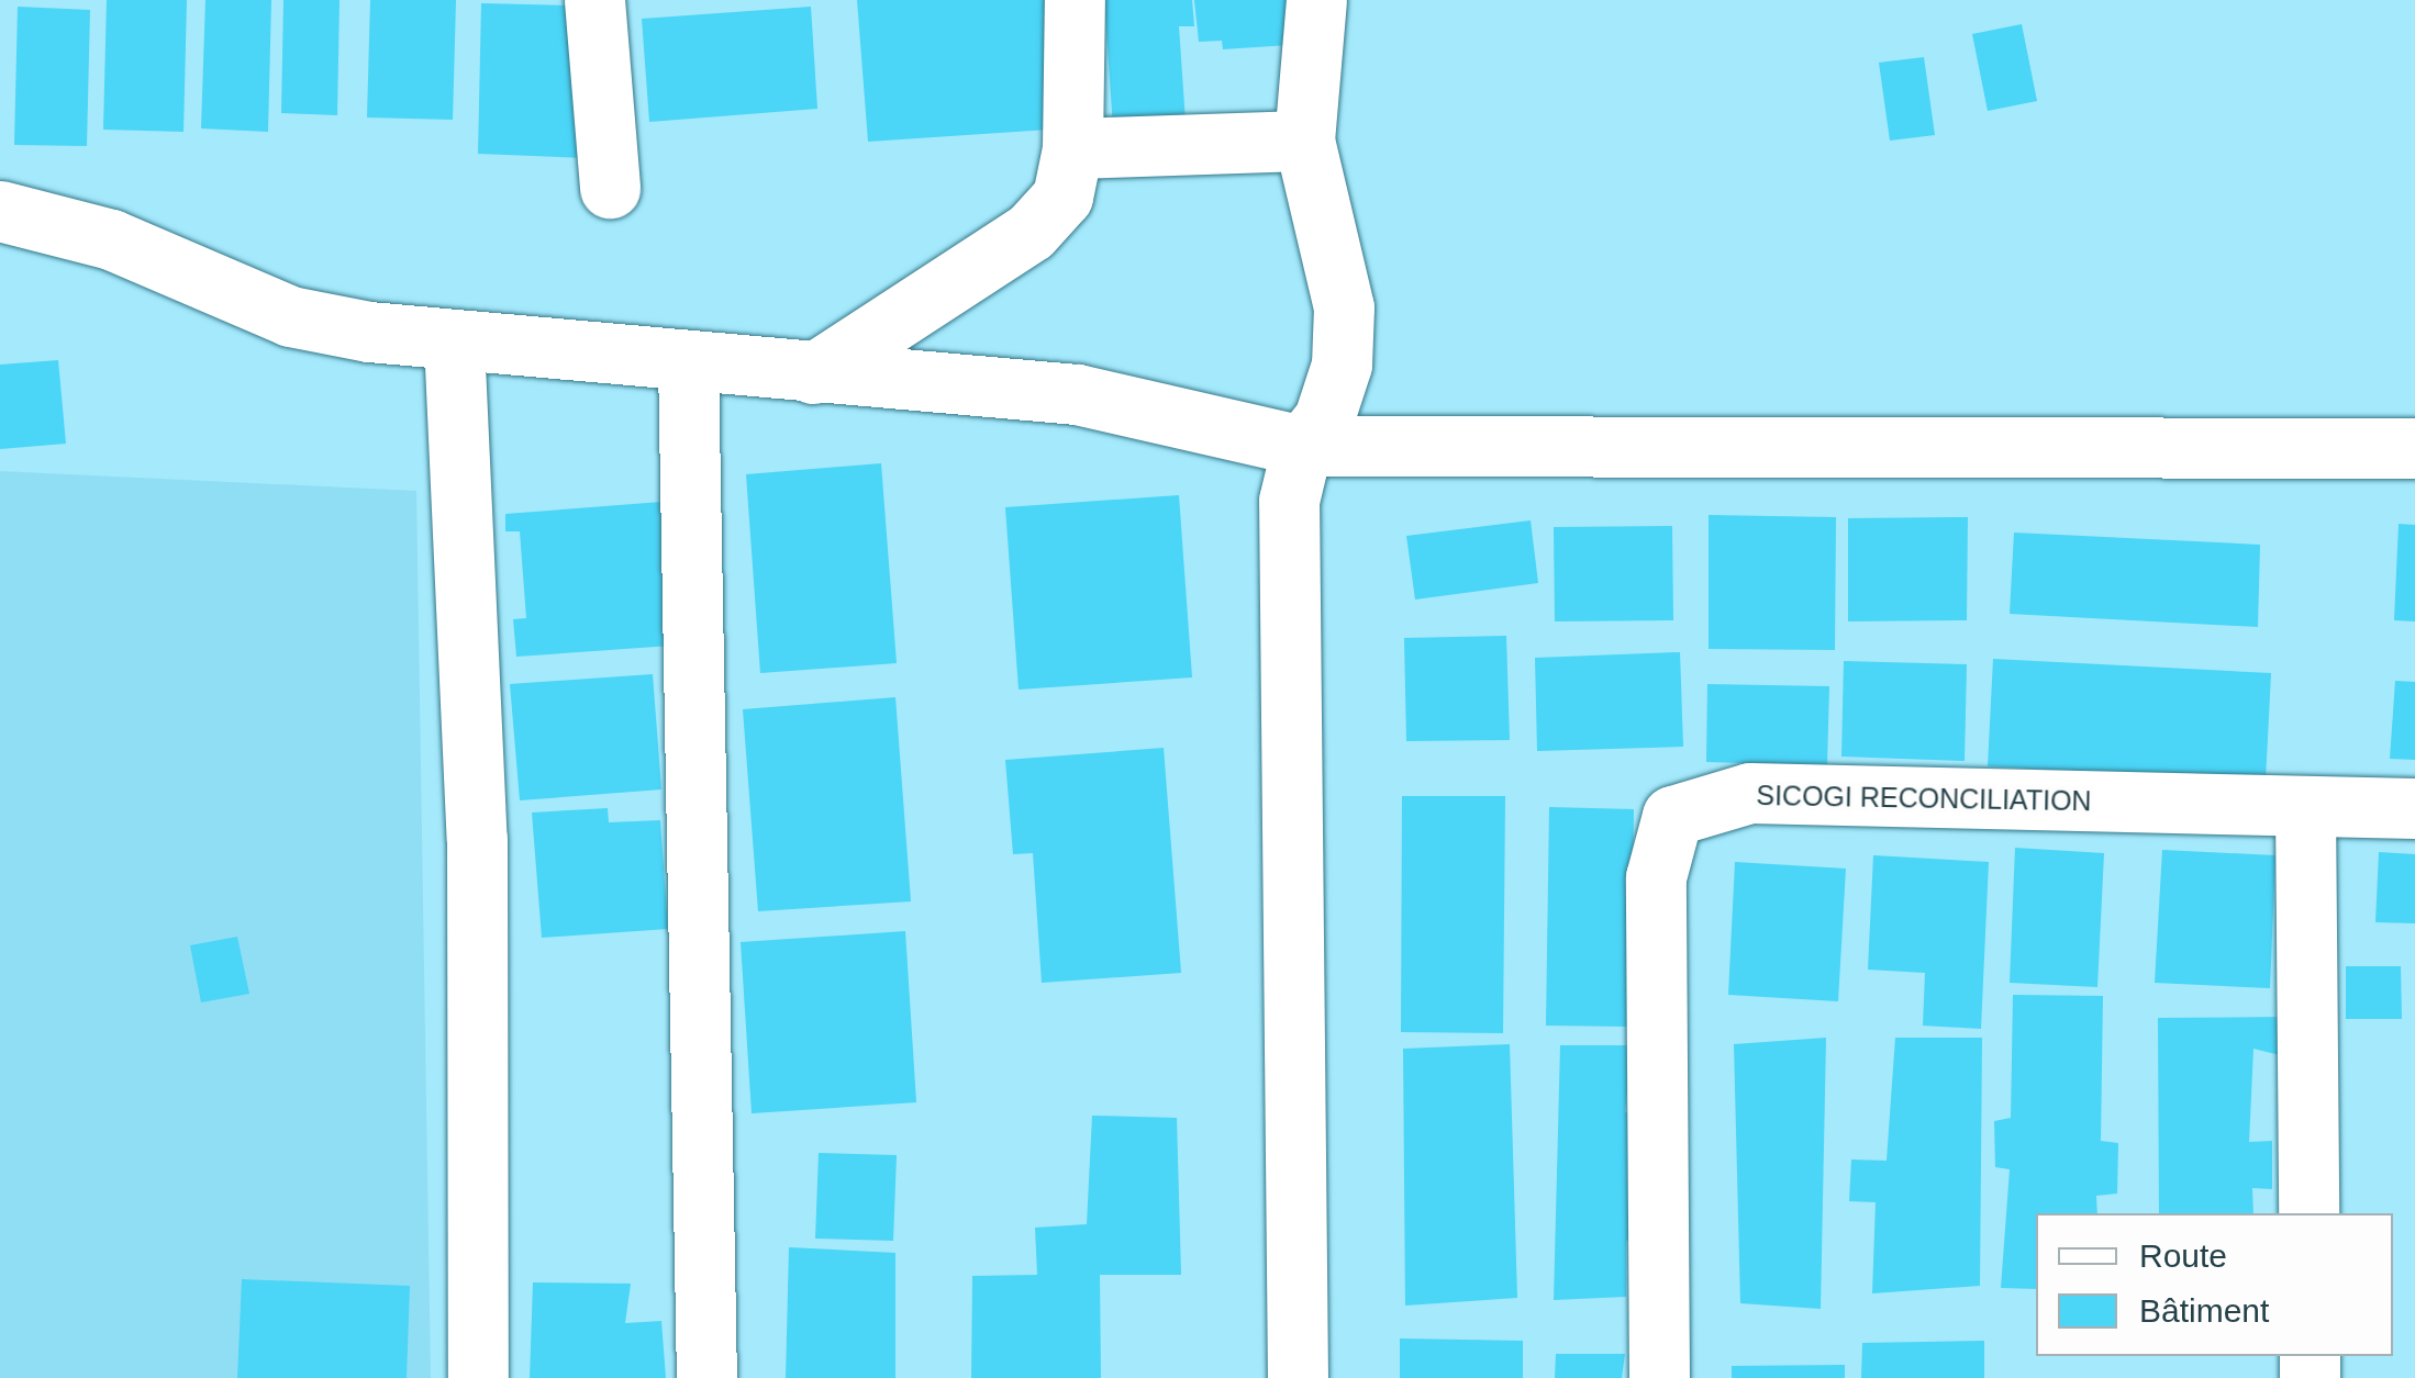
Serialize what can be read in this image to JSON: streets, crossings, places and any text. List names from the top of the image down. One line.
{"streets":{"street":["SICOGI RECONCILIATION"]},"legend":["Route","Bâtiment"]}
